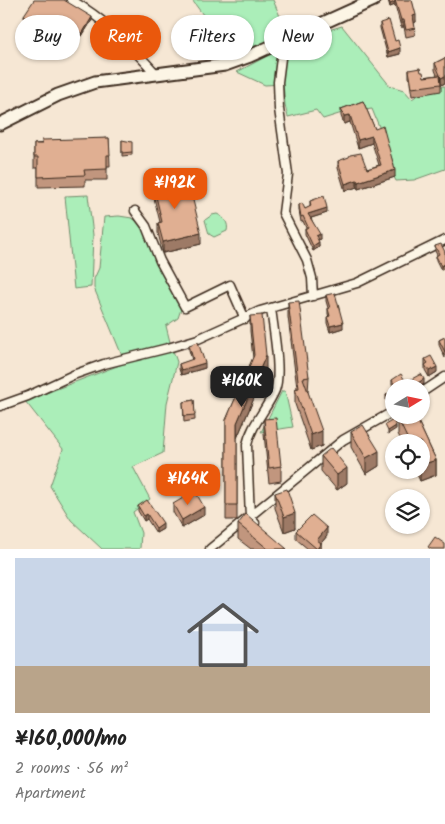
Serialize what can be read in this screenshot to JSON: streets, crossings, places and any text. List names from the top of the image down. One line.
{"north":"right","page":{"chip":["Buy","Rent","Filters","New"],"price":["¥192K","¥160K","¥164K"],"list":[{"name":"¥160,000/mo","note":"2 rooms · 56 m² · Apartment"}]}}
